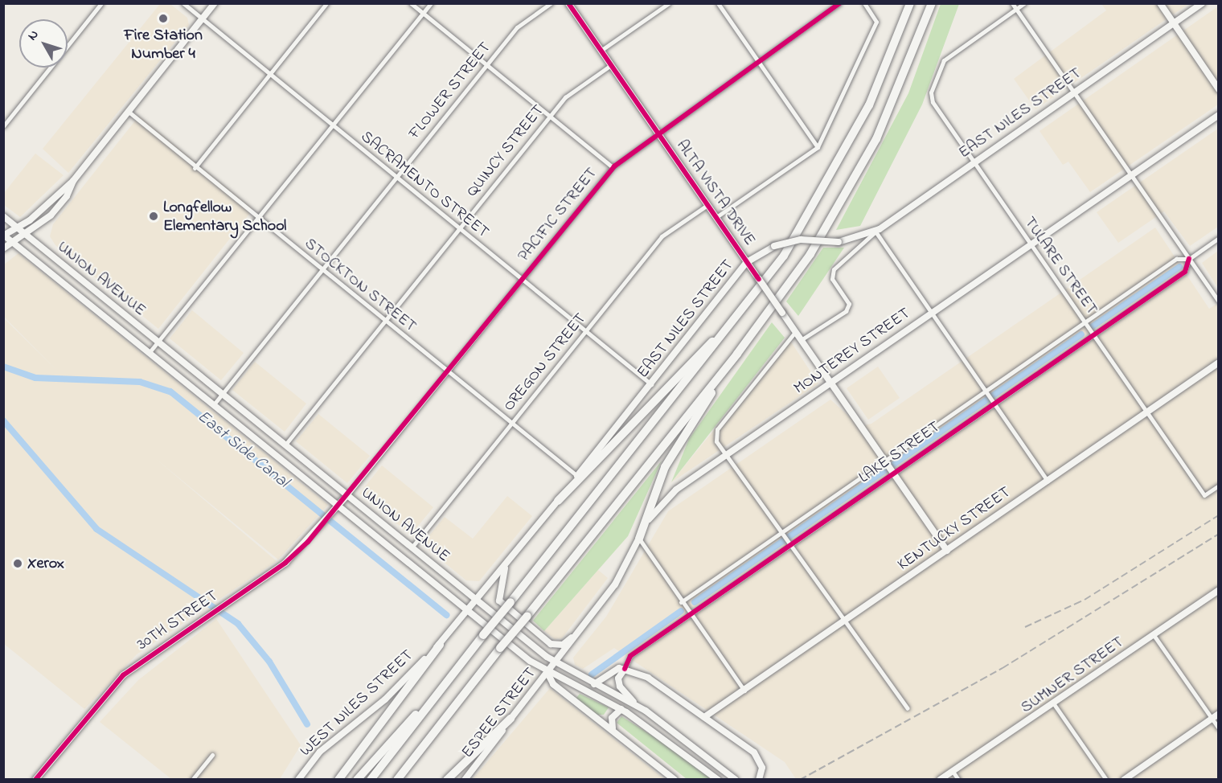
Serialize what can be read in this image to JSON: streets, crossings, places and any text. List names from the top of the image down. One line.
{"streets":{"main road":["UNION AVENUE"],"street":["FLOWER STREET","EAST NILES STREET","QUINCY STREET","SACRAMENTO STREET","ALTA VISTA DRIVE","PACIFIC STREET","TULARE STREET","STOCKTON STREET","MONTEREY STREET","OREGON STREET","LAKE STREET","KENTUCKY STREET","30TH STREET","SUMNER STREET","WEST NILES STREET","ESPEE STREET"]},"crossings":[["FLOWER STREET","SACRAMENTO STREET"],["FLOWER STREET","UNION AVENUE"],["FLOWER STREET","STOCKTON STREET"],["EAST NILES STREET","SACRAMENTO STREET"],["EAST NILES STREET","ALTA VISTA DRIVE"],["EAST NILES STREET","TULARE STREET"],["EAST NILES STREET","UNION AVENUE"],["EAST NILES STREET","STOCKTON STREET"],["EAST NILES STREET","WEST NILES STREET"],["QUINCY STREET","SACRAMENTO STREET"],["QUINCY STREET","ALTA VISTA DRIVE"],["QUINCY STREET","UNION AVENUE"],["QUINCY STREET","STOCKTON STREET"],["SACRAMENTO STREET","PACIFIC STREET"],["SACRAMENTO STREET","OREGON STREET"],["ALTA VISTA DRIVE","PACIFIC STREET"],["ALTA VISTA DRIVE","MONTEREY STREET"],["ALTA VISTA DRIVE","OREGON STREET"],["ALTA VISTA DRIVE","LAKE STREET"],["ALTA VISTA DRIVE","KENTUCKY STREET"],["PACIFIC STREET","UNION AVENUE"],["PACIFIC STREET","STOCKTON STREET"],["PACIFIC STREET","30TH STREET"],["TULARE STREET","MONTEREY STREET"],["TULARE STREET","LAKE STREET"],["TULARE STREET","KENTUCKY STREET"],["UNION AVENUE","MONTEREY STREET"],["UNION AVENUE","OREGON STREET"],["UNION AVENUE","30TH STREET"],["UNION AVENUE","WEST NILES STREET"],["UNION AVENUE","ESPEE STREET"],["STOCKTON STREET","OREGON STREET"],["MONTEREY STREET","ESPEE STREET"]],"water":["East Side Canal"],"places":["Fire Station Number 4","Longfellow Elementary School","Xerox"],"north":"top left"}
